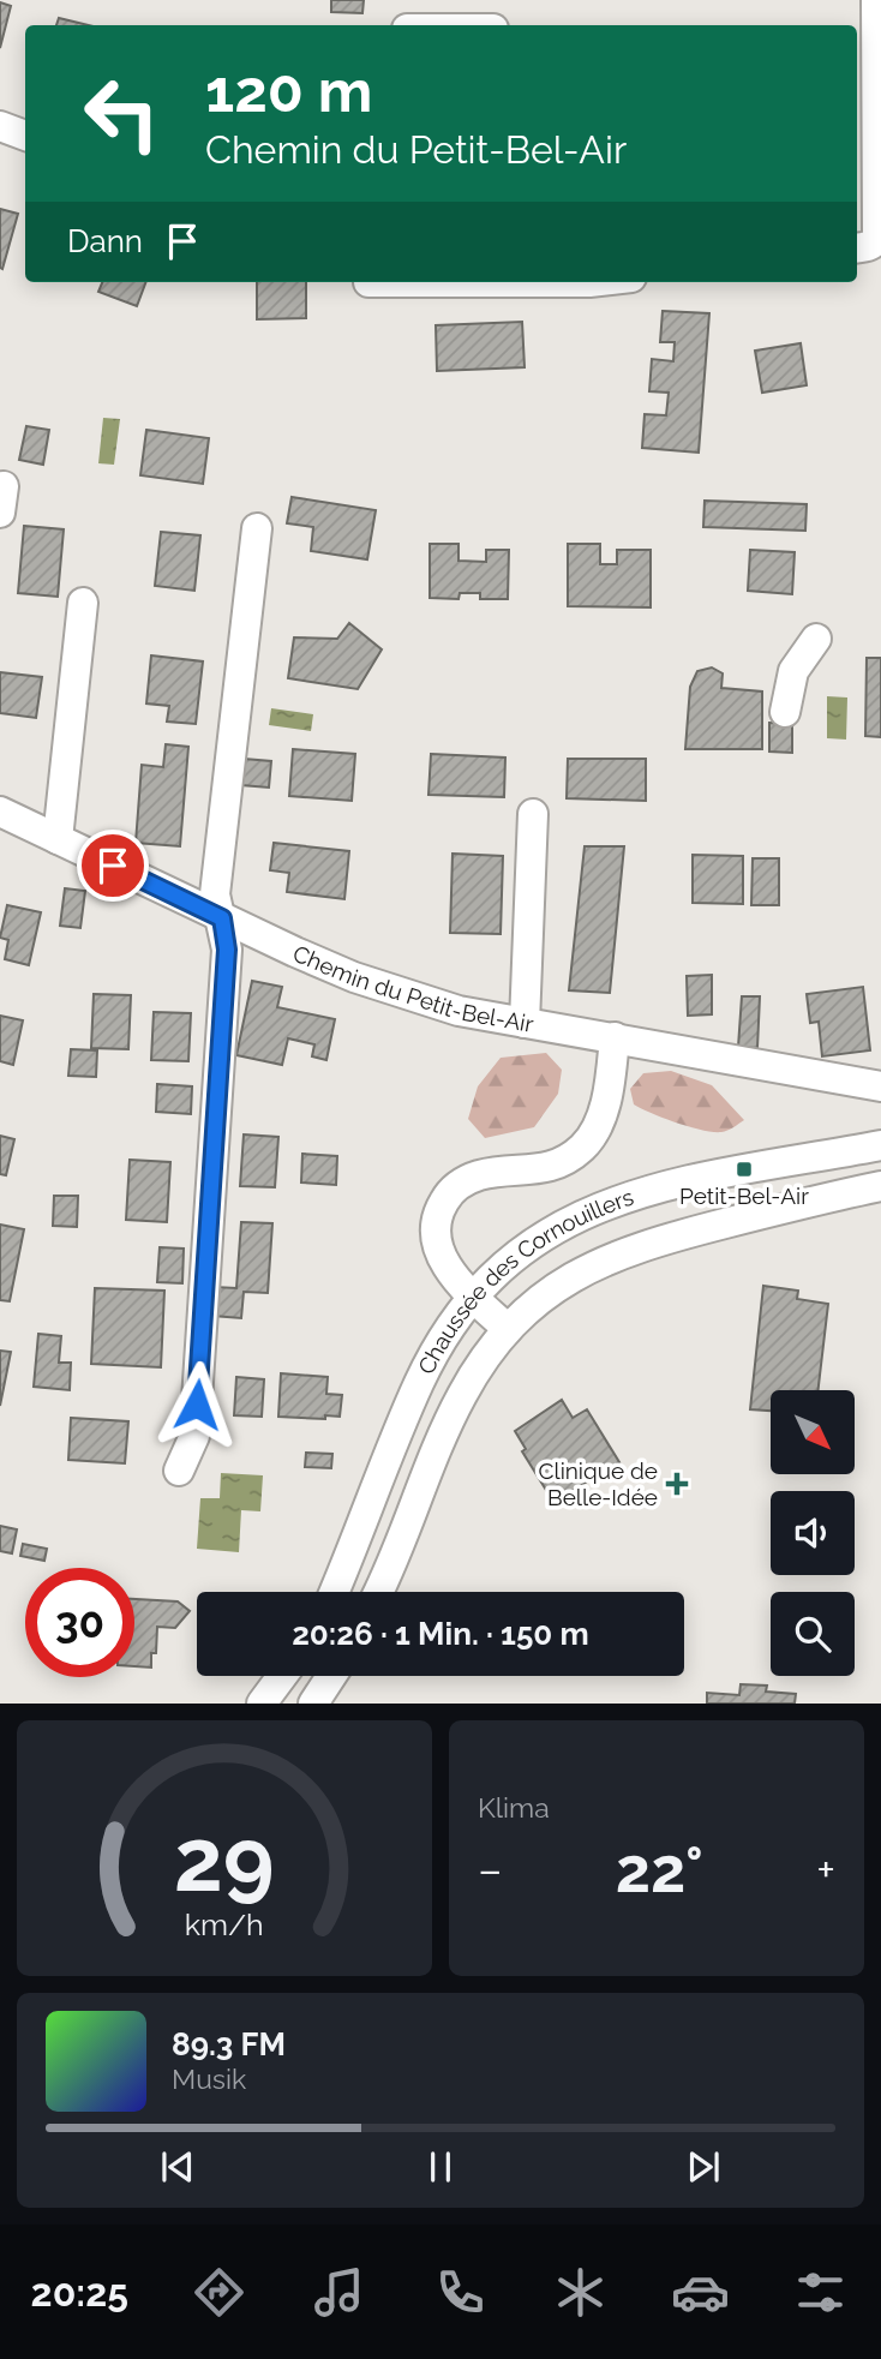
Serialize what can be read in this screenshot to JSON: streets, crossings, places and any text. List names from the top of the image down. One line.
{"streets":{"street":["Chemin du Petit-Bel-Air","Chaussée des Cornouillers"]},"places":{"transit":["Petit-Bel-Air"],"health":["Clinique de Belle-Idée"]},"north":"bottom right","page":{"turn":["120 m","Chemin du Petit-Bel-Air"],"then":"Dann","limit":"30","trip":"20:26 · 1 Min. · 150 m","tile":"Klima","heat":["−","22°","+"],"song":["89.3 FM","Musik"],"tabs":"20:25","gauge":["29","km/h"]}}
